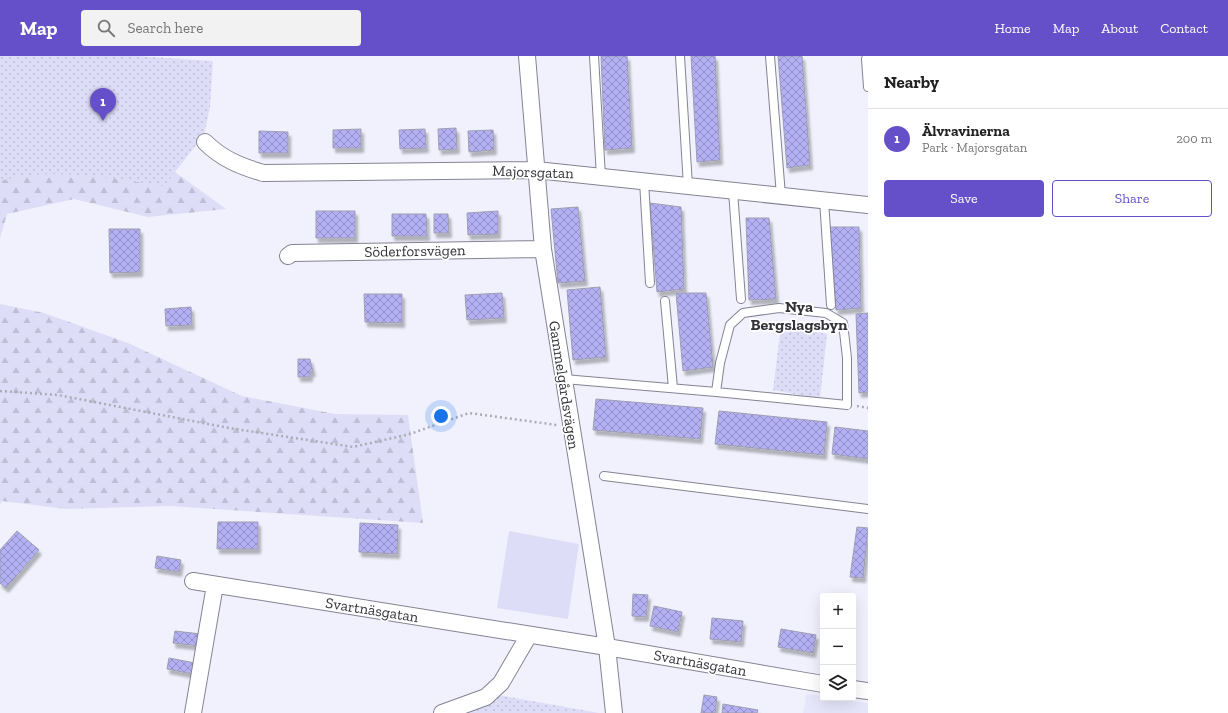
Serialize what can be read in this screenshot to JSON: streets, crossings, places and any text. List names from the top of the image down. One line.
{"streets":{"street":["Majorsgatan","Söderforsvägen","Gammelgårdsvägen","Svartnäsgatan"]},"crossings":[["Majorsgatan","Gammelgårdsvägen"],["Söderforsvägen","Gammelgårdsvägen"],["Gammelgårdsvägen","Svartnäsgatan"]],"districts":["Nya Bergslagsbyn"],"page":{"header":"Map","search":"Search here","nav":["Home","Map","About","Contact"],"heading":"Nearby","pins":"1","list":[{"mark":"1","name":"Älvravinerna","note":"Park · Majorsgatan","value":"200 m"}],"buttons":["Save","Share"],"map_buttons":["+","−"]}}
